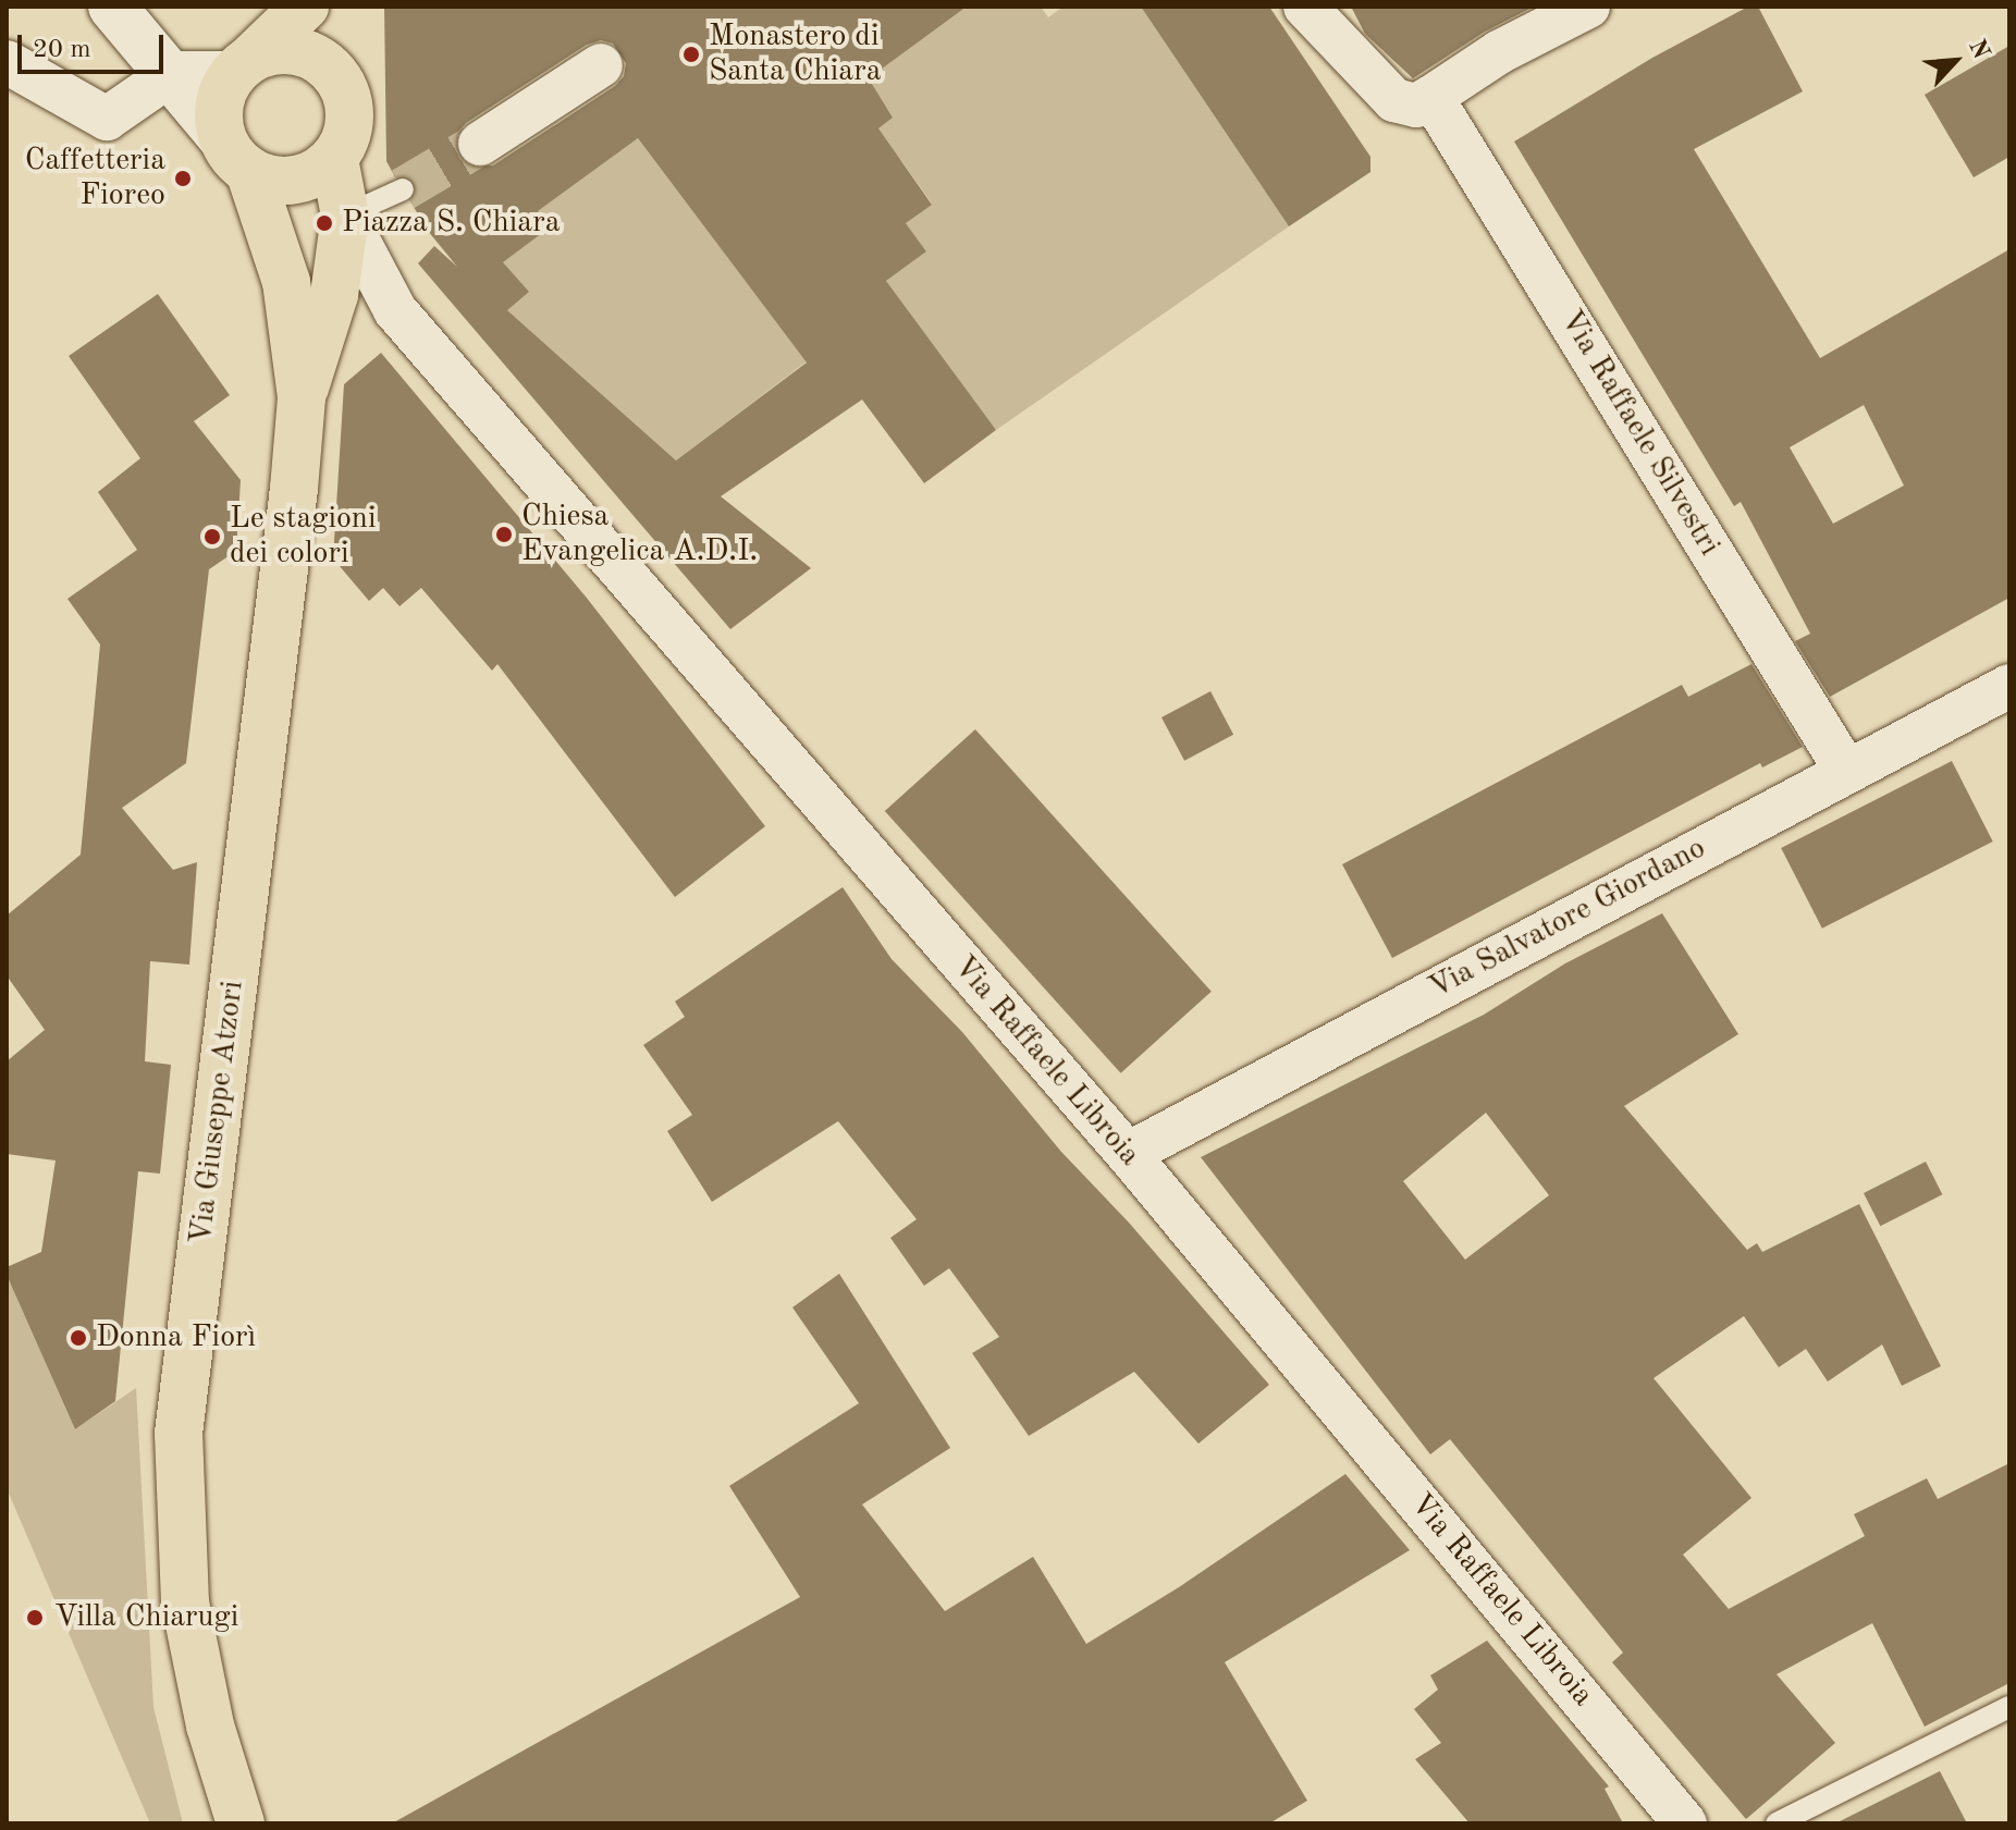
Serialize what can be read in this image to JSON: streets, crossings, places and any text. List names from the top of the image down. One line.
{"streets":{"main road":["Via Giuseppe Atzori"],"street":["Via Raffaele Silvestri","Via Salvatore Giordano","Via Raffaele Libroia"]},"crossings":[["Via Raffaele Silvestri","Via Salvatore Giordano"],["Via Salvatore Giordano","Via Raffaele Libroia"],["Via Raffaele Libroia","Via Giuseppe Atzori"]],"places":["Monastero di Santa Chiara","Caffetteria Fioreo","Piazza S. Chiara","Chiesa Evangelica A.D.I.","Le stagioni dei colori","Donna Fiorì","Villa Chiarugi"],"scale_bar":"20 m","north":"top right"}
